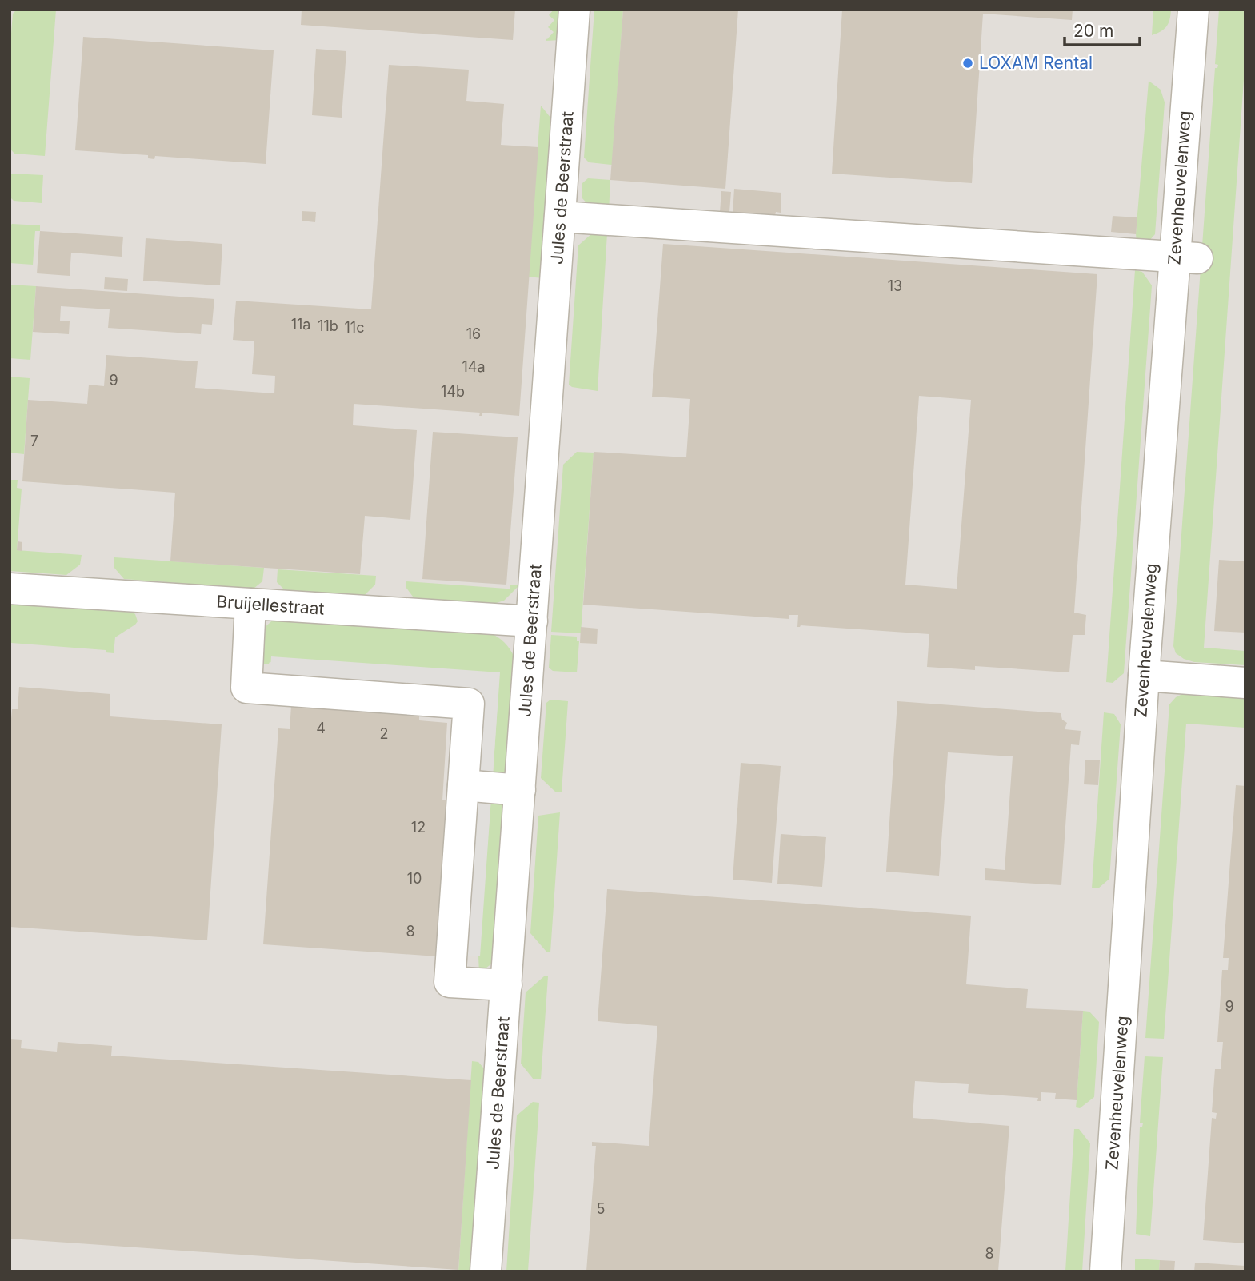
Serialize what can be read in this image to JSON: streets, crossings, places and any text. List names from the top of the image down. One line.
{"streets":{"street":["Jules de Beerstraat","Zevenheuvelenweg","Bruijellestraat"]},"crossings":[["Jules de Beerstraat","Bruijellestraat"]],"places":["LOXAM Rental"],"house_numbers":["13","11a","11b","11c","16","14a","9","14b","7","4","2","12","10","8","9","5","8"],"scale_bar":"20 m"}
